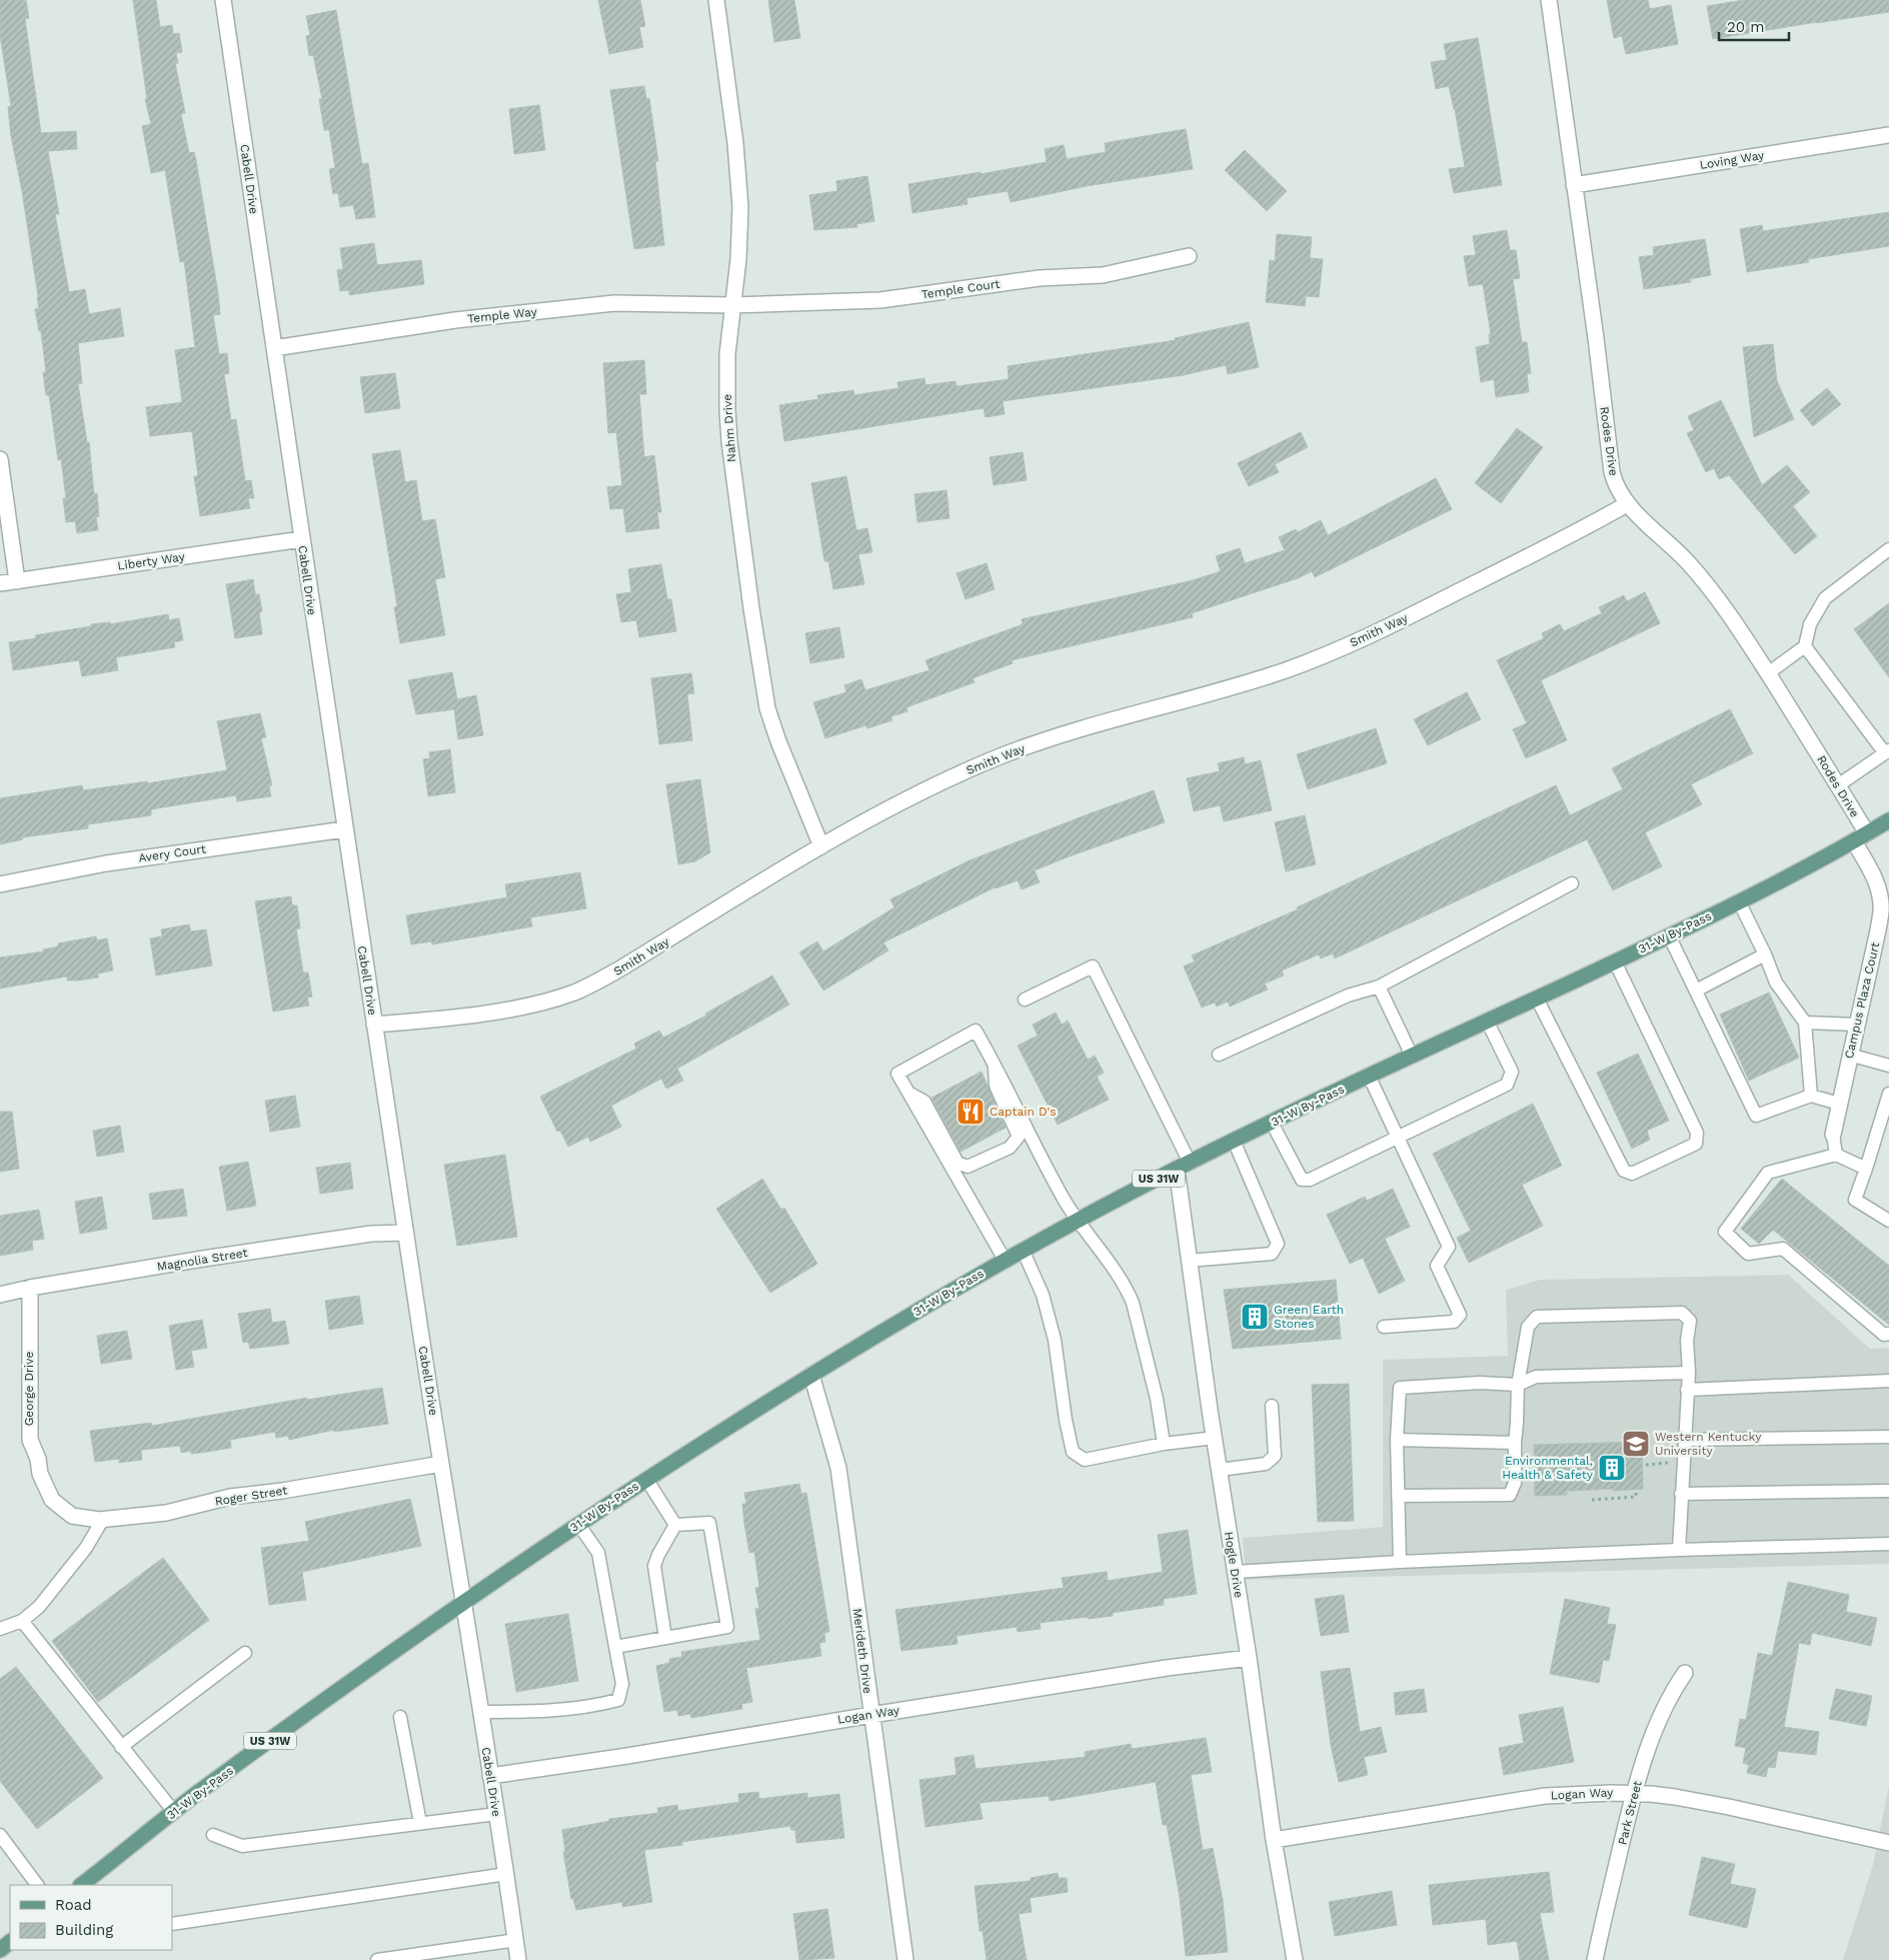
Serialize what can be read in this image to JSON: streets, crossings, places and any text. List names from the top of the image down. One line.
{"streets":{"main road":["31-W By-Pass","US 31W"],"street":["Loving Way","Cabell Drive","Temple Court","Temple Way","Nahm Drive","Rodes Drive","Liberty Way","Smith Way","Avery Court","Campus Plaza Court","Magnolia Street","George Drive","Roger Street","Hogle Drive","Merideth Drive","Logan Way","Park Street"]},"crossings":[["Loving Way","Rodes Drive"],["Cabell Drive","Temple Way"],["Cabell Drive","Liberty Way"],["Cabell Drive","Smith Way"],["Cabell Drive","Avery Court"],["Cabell Drive","31-W By-Pass"],["Cabell Drive","Magnolia Street"],["Cabell Drive","Roger Street"],["Cabell Drive","Logan Way"],["Temple Court","Temple Way"],["Temple Court","Nahm Drive"],["Temple Way","Nahm Drive"],["Nahm Drive","Smith Way"],["Rodes Drive","Smith Way"],["Rodes Drive","31-W By-Pass"],["Rodes Drive","Campus Plaza Court"],["31-W By-Pass","Campus Plaza Court"],["31-W By-Pass","Hogle Drive"],["31-W By-Pass","Merideth Drive"],["Magnolia Street","George Drive"],["George Drive","Roger Street"],["Hogle Drive","Logan Way"],["Merideth Drive","Logan Way"],["Logan Way","Park Street"]],"places":{"restaurant":["Captain D's"],"building":["Green Earth Stones","Environmental, Health & Safety"],"school or university":["Western Kentucky University"]},"legend":["Road","Building"],"scale_bar":"20 m"}
